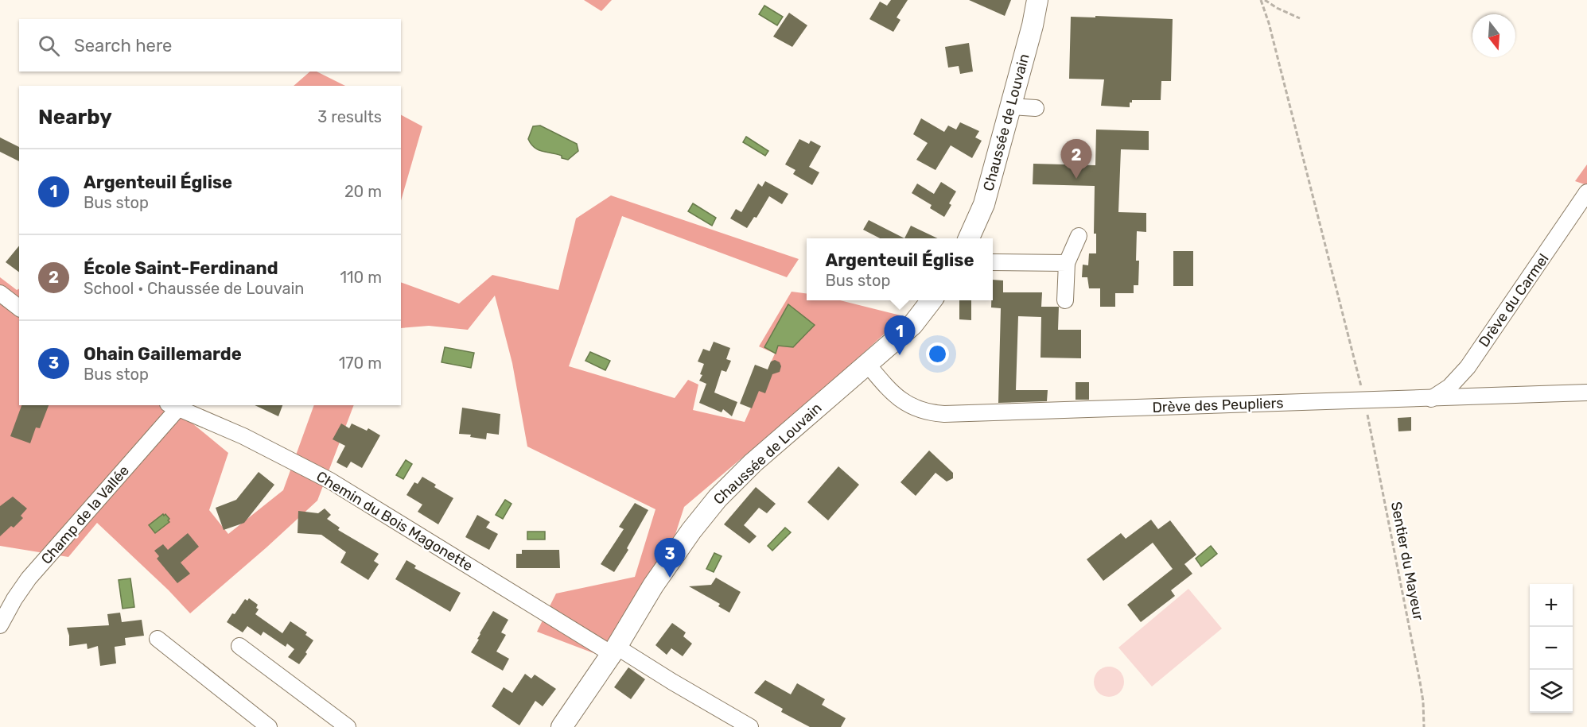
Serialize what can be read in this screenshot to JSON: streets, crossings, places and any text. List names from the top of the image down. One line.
{"streets":{"main road":["Chaussée de Louvain"],"street":["Drève du Carmel","Drève des Peupliers","Champ de la Vallée","Chemin du Bois Magonette"],"path":["Sentier du Mayeur"]},"crossings":[["Chaussée de Louvain","Drève des Peupliers"],["Chaussée de Louvain","Chemin du Bois Magonette"],["Drève du Carmel","Drève des Peupliers"],["Drève des Peupliers","Sentier du Mayeur"],["Champ de la Vallée","Chemin du Bois Magonette"]],"north":"bottom","page":{"search":"Search here","heading":["Nearby","3 results"],"pins":["2","1","3"],"list":[{"mark":"1","name":"Argenteuil Église","note":"Bus stop","value":"20 m"},{"mark":"2","name":"École Saint-Ferdinand","note":"School · Chaussée de Louvain","value":"110 m"},{"mark":"3","name":"Ohain Gaillemarde","note":"Bus stop","value":"170 m"}],"popup":["Argenteuil Église","Bus stop"],"map_buttons":["+","−"]}}
